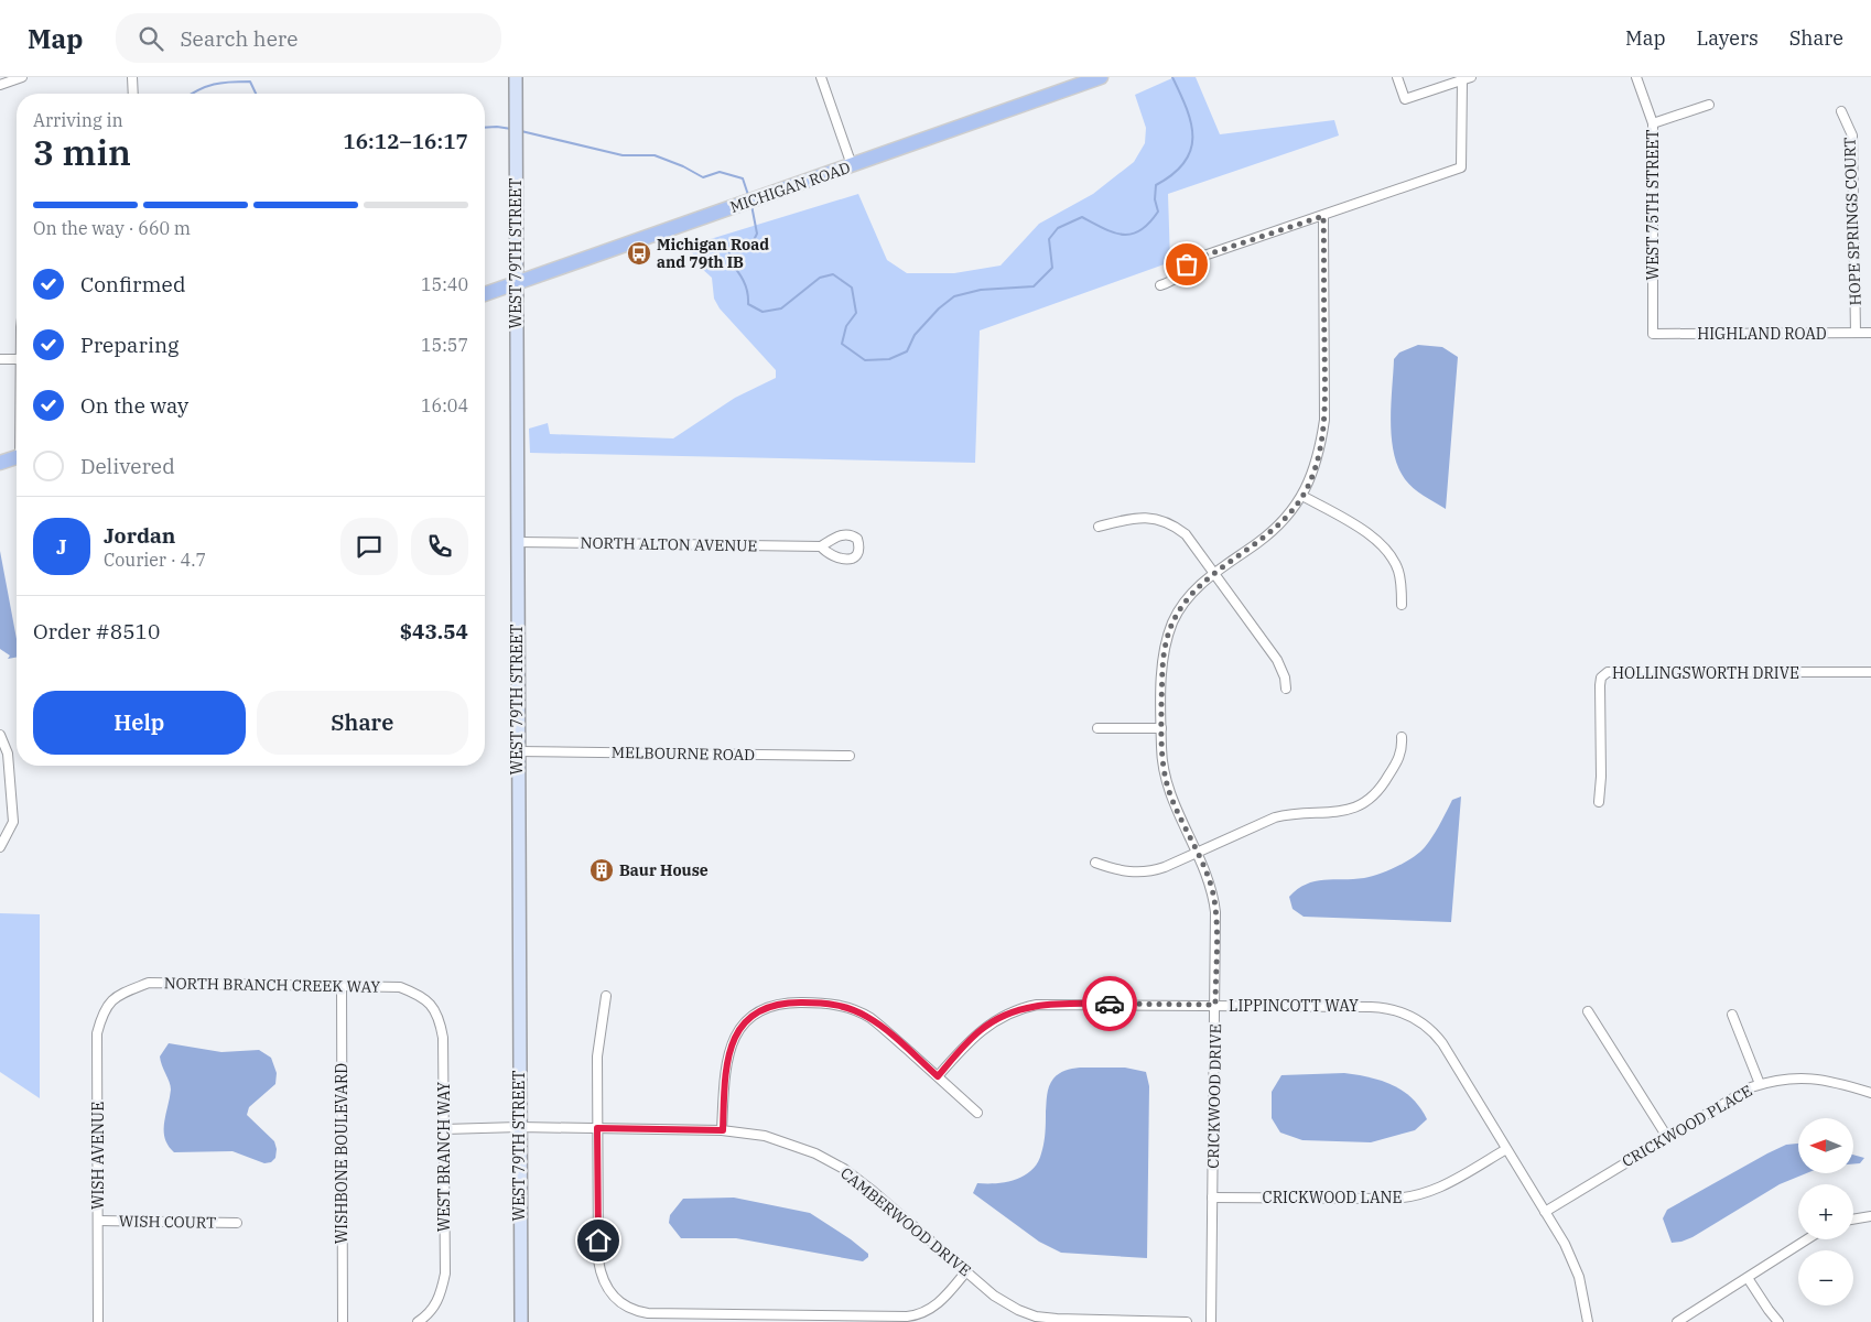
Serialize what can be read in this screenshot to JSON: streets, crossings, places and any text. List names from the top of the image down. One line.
{"streets":{"main road":["MICHIGAN ROAD","WEST 79TH STREET"],"street":["WEST 75TH STREET","HOPE SPRINGS COURT","HIGHLAND ROAD","NORTH ALTON AVENUE","HOLLINGSWORTH DRIVE","MELBOURNE ROAD","NORTH BRANCH CREEK WAY","LIPPINCOTT WAY","CRICKWOOD DRIVE","CRICKWOOD PLACE","WISHBONE BOULEVARD","WISH AVENUE","WEST BRANCH WAY","CRICKWOOD LANE","WISH COURT","CAMBERWOOD DRIVE"]},"crossings":[["MICHIGAN ROAD","WEST 79TH STREET"],["WEST 75TH STREET","HIGHLAND ROAD"],["HOPE SPRINGS COURT","HIGHLAND ROAD"],["WEST 79TH STREET","NORTH ALTON AVENUE"],["WEST 79TH STREET","MELBOURNE ROAD"],["WEST 79TH STREET","CAMBERWOOD DRIVE"],["NORTH BRANCH CREEK WAY","WISHBONE BOULEVARD"],["NORTH BRANCH CREEK WAY","WISH AVENUE"],["NORTH BRANCH CREEK WAY","WEST BRANCH WAY"],["LIPPINCOTT WAY","CRICKWOOD DRIVE"],["LIPPINCOTT WAY","CRICKWOOD PLACE"],["LIPPINCOTT WAY","CRICKWOOD LANE"],["CRICKWOOD DRIVE","CRICKWOOD LANE"],["WISH AVENUE","WISH COURT"],["WEST BRANCH WAY","CAMBERWOOD DRIVE"]],"places":{"bus stop":["Michigan Road and 79th IB"],"building":["Baur House"]},"north":"left","page":{"header":"Map","search":"Search here","nav":["Map","Layers","Share"],"heading":["3 min","Arriving in","16:12–16:17"],"panel":["Jordan","Courier · 4.7","Order #8510","$43.54"],"bar":"On the way · 660 m","list":[["Confirmed","15:40"],["Preparing","15:57"],["On the way","16:04"],"Delivered"],"round":"J","buttons":["Help","Share"],"map_buttons":["+","−"]}}
